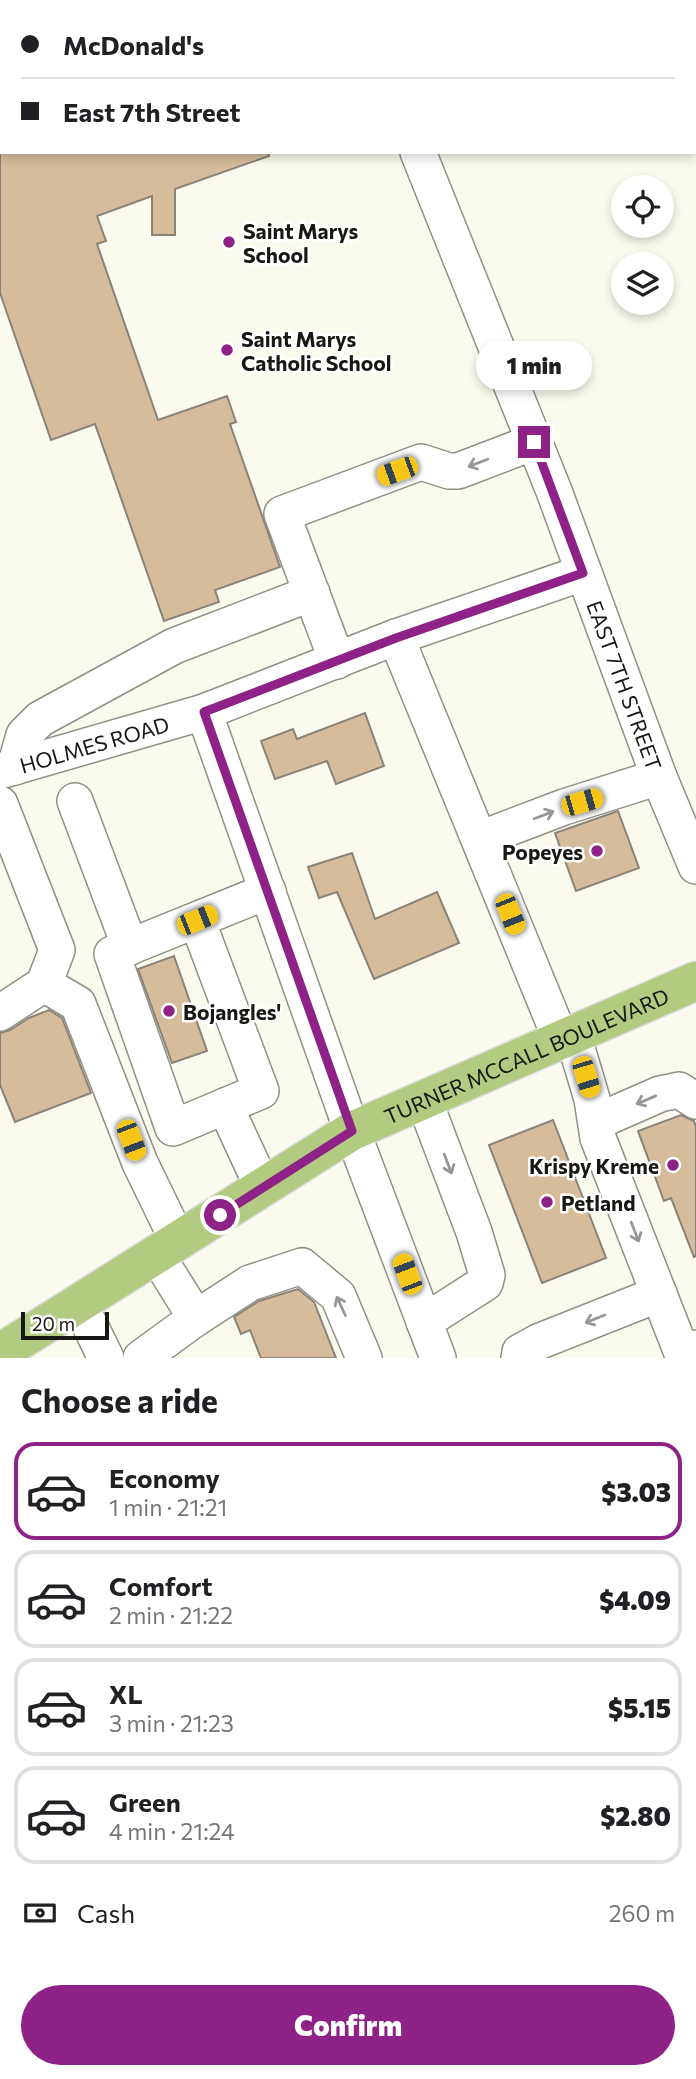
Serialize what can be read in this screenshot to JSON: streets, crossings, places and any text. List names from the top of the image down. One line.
{"streets":{"main road":["TURNER MCCALL BOULEVARD"],"street":["EAST 7TH STREET","HOLMES ROAD"]},"crossings":[["EAST 7TH STREET","HOLMES ROAD"]],"places":["Saint Marys School","Saint Marys Catholic School","Popeyes","Bojangles'","Krispy Kreme","Petland"],"scale_bar":"20 m","page":{"banner":["McDonald's","East 7th Street"],"bubble":"1 min","scale":"20 m","heading":"Choose a ride","list":[{"name":"Economy","note":"1 min · 21:21","value":"$3.03"},{"name":"Comfort","note":"2 min · 21:22","value":"$4.09"},{"name":"XL","note":"3 min · 21:23","value":"$5.15"},{"name":"Green","note":"4 min · 21:24","value":"$2.80"}],"pay":["Cash","260 m"],"buttons":"Confirm"}}
